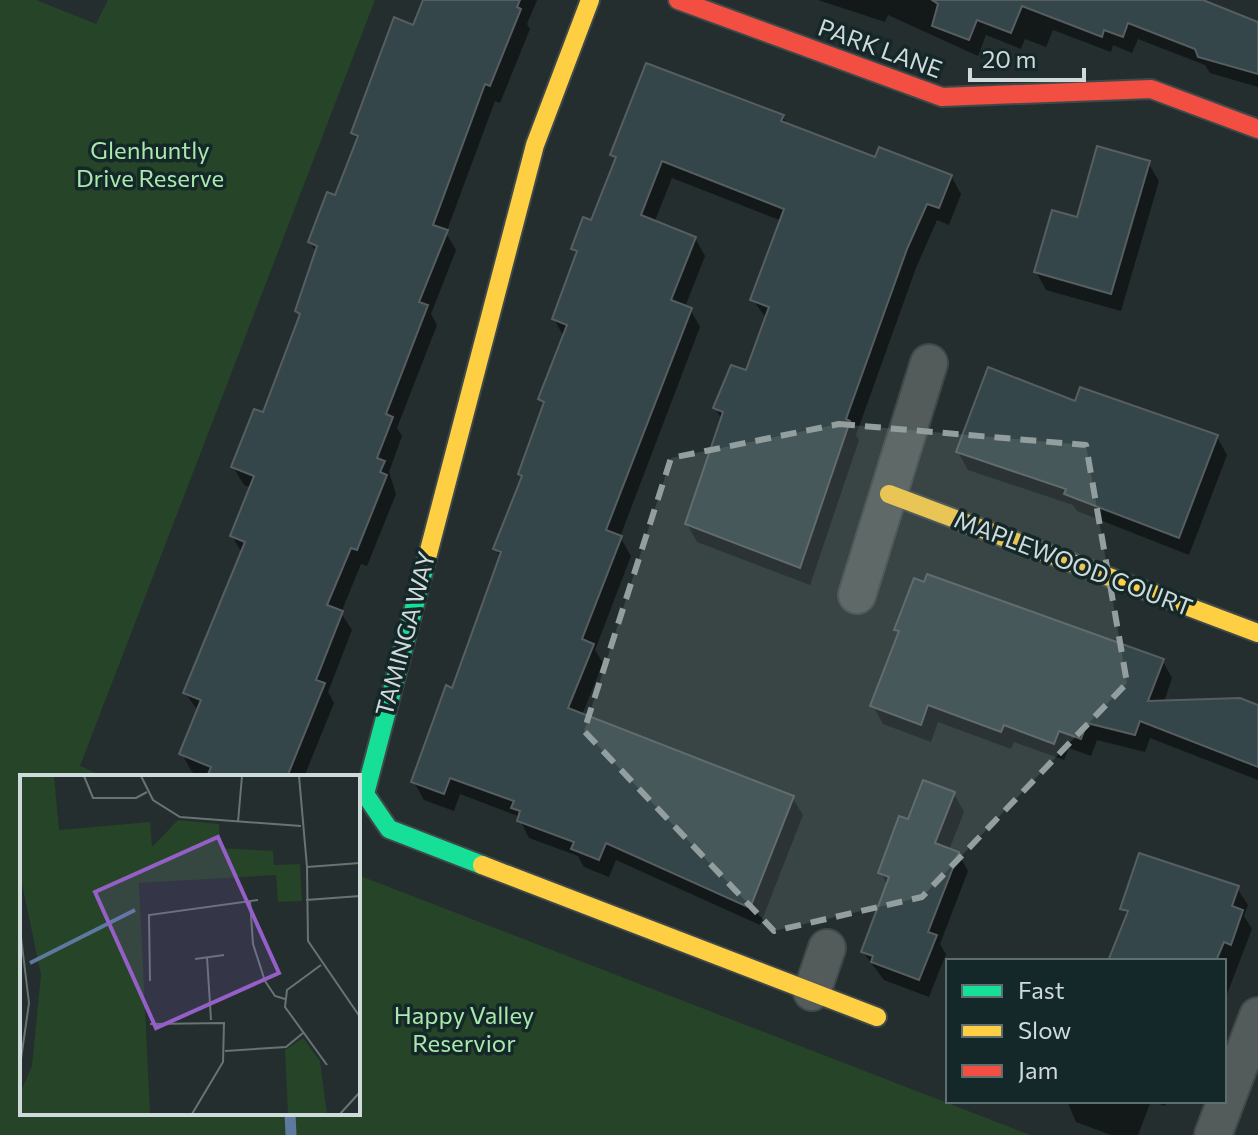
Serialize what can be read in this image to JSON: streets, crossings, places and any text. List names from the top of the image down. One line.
{"streets":{"street":["PARK LANE","MAPLEWOOD COURT","TAMINGA WAY"]},"parks":["Glenhuntly Drive Reserve","Happy Valley Reservior"],"legend":["Fast","Slow","Jam"],"scale_bar":"20 m"}
